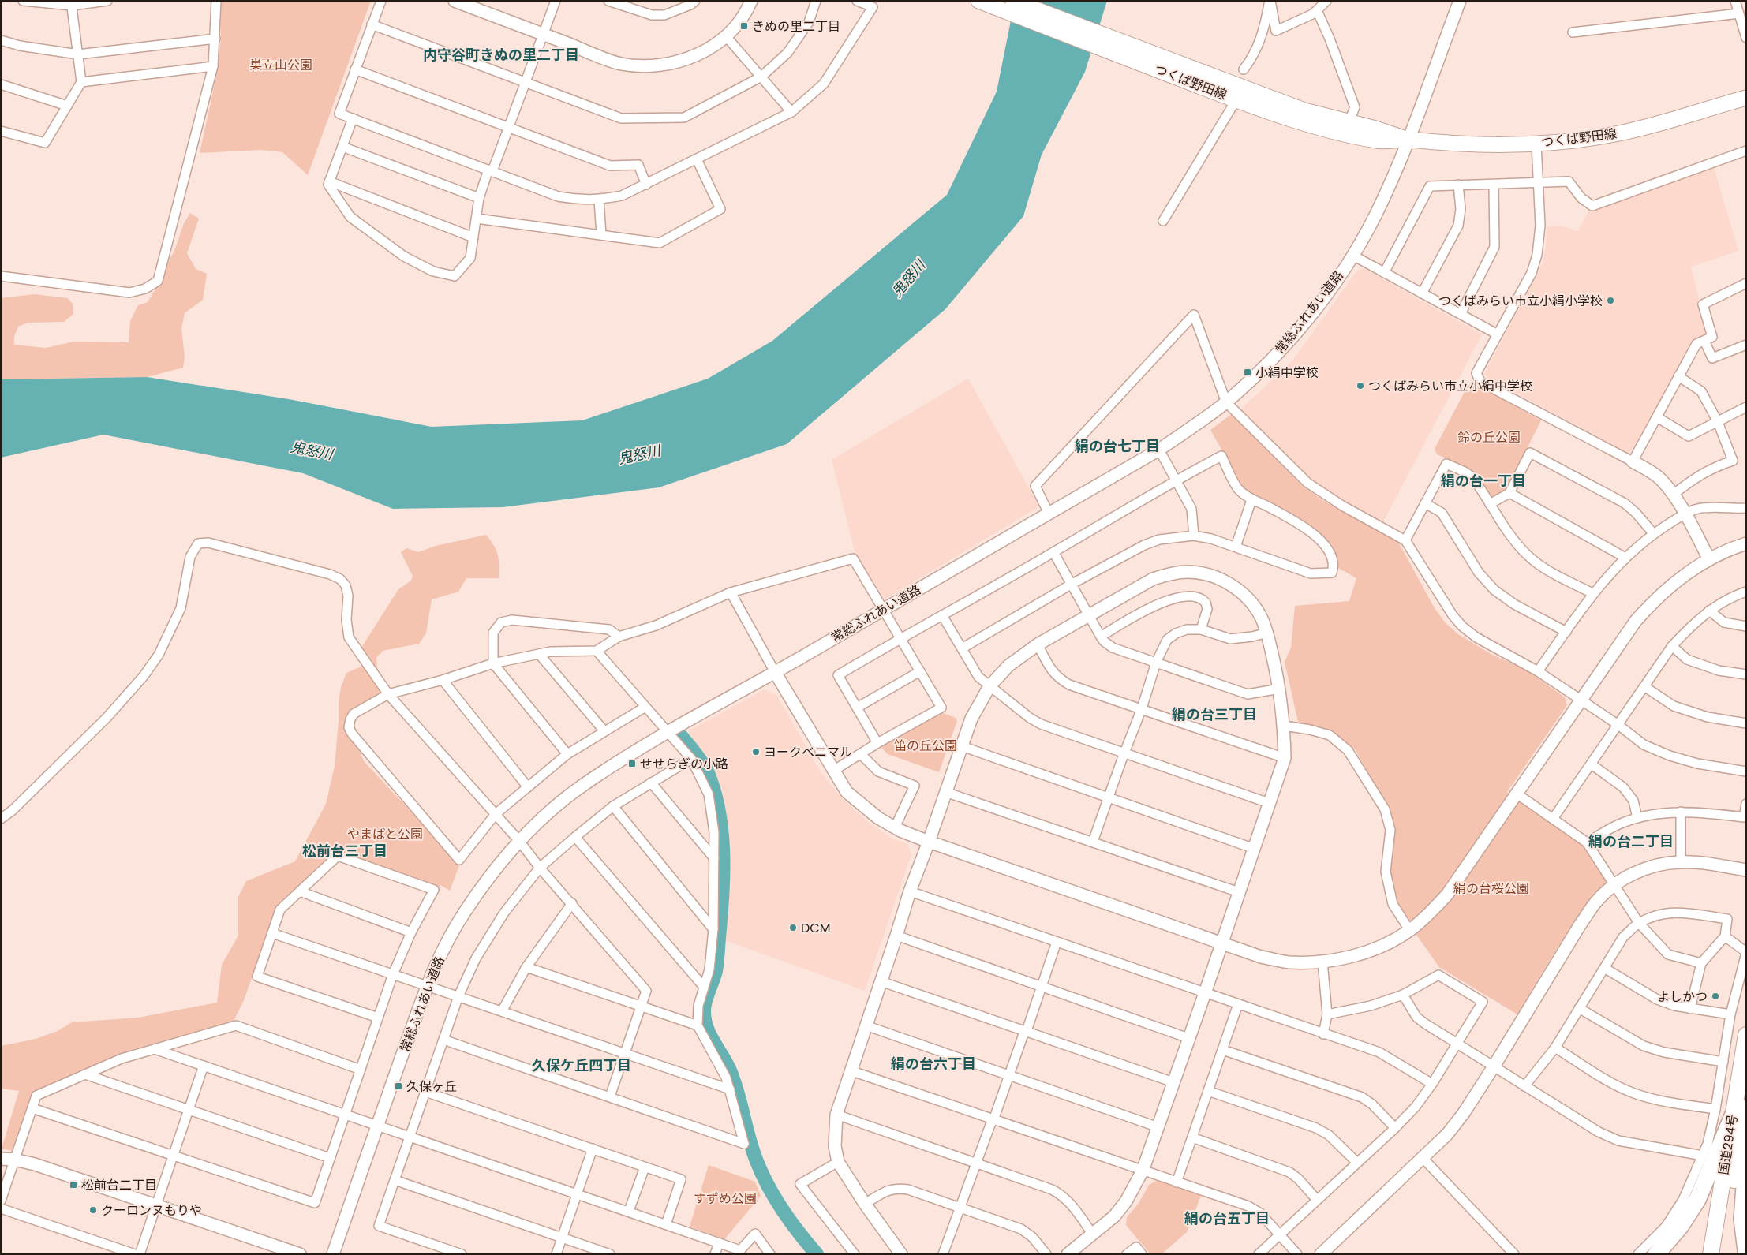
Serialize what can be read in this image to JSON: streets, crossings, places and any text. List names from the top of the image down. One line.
{"streets":{"highway":["国道294号"],"main road":["つくば野田線"],"street":["常総ふれあい道路"]},"crossings":[["つくば野田線","常総ふれあい道路"]],"districts":["内守谷町きぬの里二丁目","絹の台七丁目","絹の台一丁目","絹の台三丁目","絹の台二丁目","松前台三丁目","絹の台六丁目","久保ケ丘四丁目","絹の台五丁目"],"water":["鬼怒川"],"parks":["巣立山公園","鈴の丘公園","笛の丘公園","やまばと公園","絹の台桜公園","すずめ公園"],"places":{"transit":["きぬの里二丁目","小絹中学校","せせらぎの小路","久保ヶ丘","松前台二丁目"],"other":["つくばみらい市立小絹小学校","つくばみらい市立小絹中学校","ヨークベニマル","DCM","よしかつ","クーロンヌもりや"]}}
